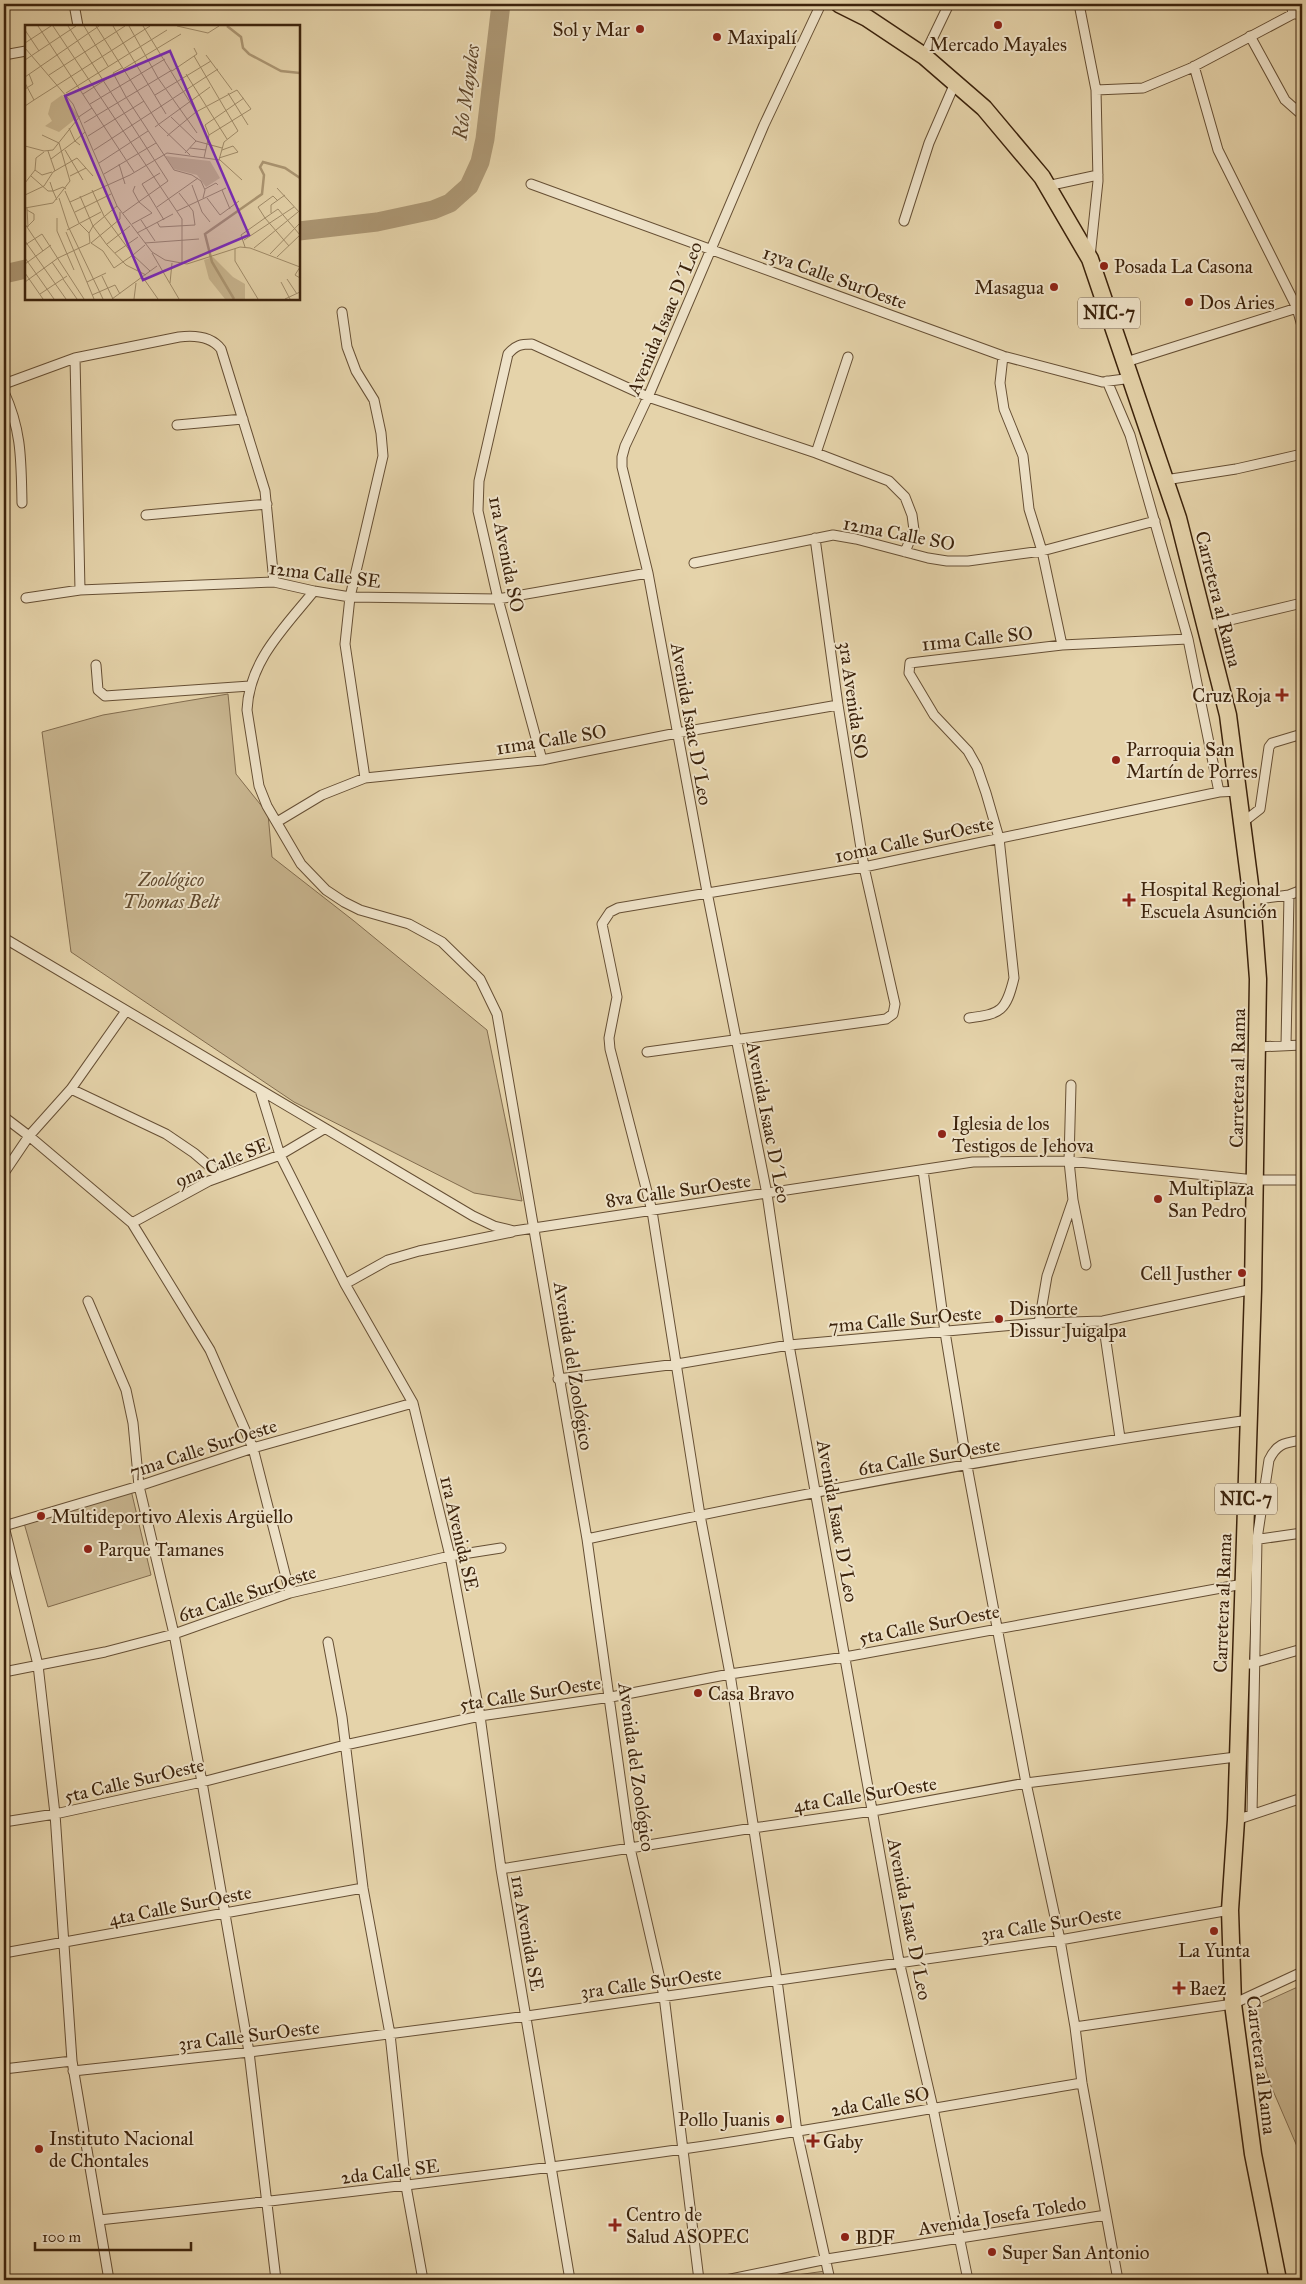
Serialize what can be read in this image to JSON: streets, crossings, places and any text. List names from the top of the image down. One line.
{"streets":{"highway":["NIC-7","Carretera al Rama"],"street":["13va Calle SurOeste","Avenida Isaac D´Leo","12ma Calle SO","1ra Avenida SO","12ma Calle SE","11ma Calle SO","3ra Avenida SO","10ma Calle SurOeste","9na Calle SE","8va Calle SurOeste","7ma Calle SurOeste","Avenida del Zoológico","6ta Calle SurOeste","1ra Avenida SE","5ta Calle SurOeste","4ta Calle SurOeste","3ra Calle SurOeste","2da Calle SO","2da Calle SE","Avenida Josefa Toledo"]},"crossings":[["13va Calle SurOeste","Avenida Isaac D´Leo"],["13va Calle SurOeste","Carretera al Rama"],["Avenida Isaac D´Leo","1ra Avenida SO"],["Avenida Isaac D´Leo","12ma Calle SE"],["Avenida Isaac D´Leo","11ma Calle SO"],["Avenida Isaac D´Leo","3ra Avenida SO"],["Avenida Isaac D´Leo","10ma Calle SurOeste"],["Avenida Isaac D´Leo","8va Calle SurOeste"],["Avenida Isaac D´Leo","7ma Calle SurOeste"],["Avenida Isaac D´Leo","6ta Calle SurOeste"],["Avenida Isaac D´Leo","5ta Calle SurOeste"],["Avenida Isaac D´Leo","4ta Calle SurOeste"],["Avenida Isaac D´Leo","3ra Calle SurOeste"],["Avenida Isaac D´Leo","2da Calle SO"],["Avenida Isaac D´Leo","Avenida Josefa Toledo"],["12ma Calle SO","3ra Avenida SO"],["1ra Avenida SO","12ma Calle SE"],["1ra Avenida SO","11ma Calle SO"],["12ma Calle SE","Avenida del Zoológico"],["Carretera al Rama","10ma Calle SurOeste"],["Carretera al Rama","8va Calle SurOeste"],["Carretera al Rama","7ma Calle SurOeste"],["Carretera al Rama","6ta Calle SurOeste"],["Carretera al Rama","5ta Calle SurOeste"],["Carretera al Rama","4ta Calle SurOeste"],["Carretera al Rama","3ra Calle SurOeste"],["11ma Calle SO","3ra Avenida SO"],["11ma Calle SO","10ma Calle SurOeste"],["11ma Calle SO","Avenida del Zoológico"],["3ra Avenida SO","10ma Calle SurOeste"],["10ma Calle SurOeste","8va Calle SurOeste"],["9na Calle SE","1ra Avenida SE"],["8va Calle SurOeste","Avenida del Zoológico"],["8va Calle SurOeste","1ra Avenida SE"],["7ma Calle SurOeste","Avenida del Zoológico"],["7ma Calle SurOeste","1ra Avenida SE"],["Avenida del Zoológico","6ta Calle SurOeste"],["Avenida del Zoológico","5ta Calle SurOeste"],["Avenida del Zoológico","4ta Calle SurOeste"],["Avenida del Zoológico","3ra Calle SurOeste"],["Avenida del Zoológico","2da Calle SO"],["Avenida del Zoológico","2da Calle SE"],["6ta Calle SurOeste","1ra Avenida SE"],["1ra Avenida SE","5ta Calle SurOeste"],["1ra Avenida SE","4ta Calle SurOeste"],["1ra Avenida SE","3ra Calle SurOeste"],["1ra Avenida SE","2da Calle SE"],["2da Calle SO","2da Calle SE"]],"water":["Río Mayales"],"parks":["Zoológico Thomas Belt"],"places":{"other":["Mercado Mayales","Sol y Mar","Maxipalí","Posada La Casona","Masagua","Dos Aries","Parroquia San Martín de Porres","Iglesia de los Testigos de Jehova","Multiplaza San Pedro","Cell Justher","Disnorte Dissur Juigalpa","Multideportivo Alexis Argüello","Parque Tamanes","Casa Bravo","La Yunta","Pollo Juanis","Instituto Nacional de Chontales","BDF","Super San Antonio"],"health":["Cruz Roja","Hospital Regional Escuela Asunción","Baez","Gaby","Centro de Salud ASOPEC"]},"scale_bar":"100 m"}
